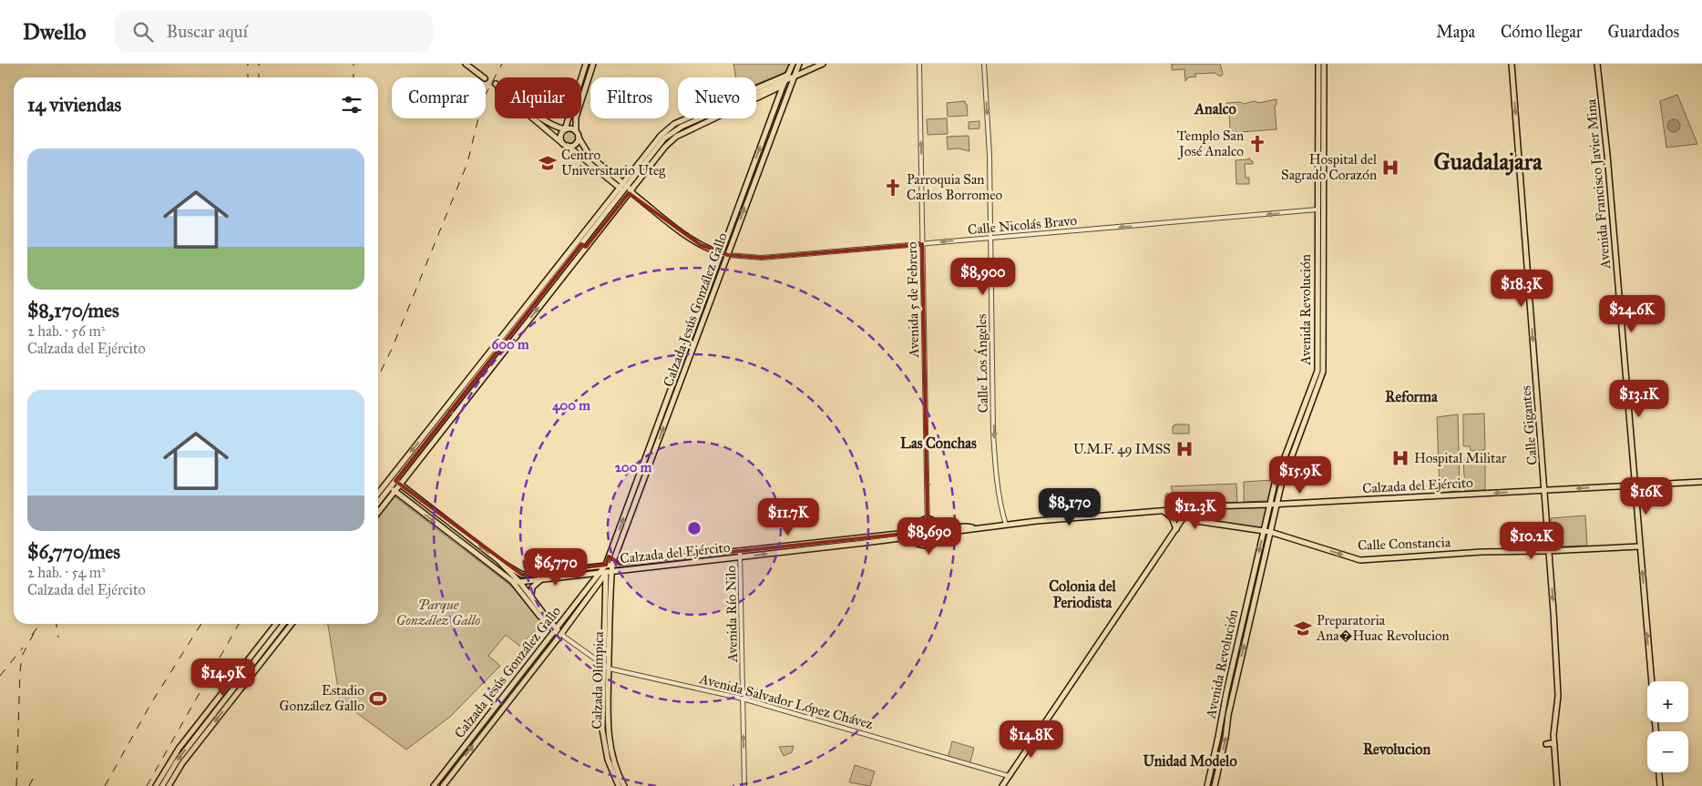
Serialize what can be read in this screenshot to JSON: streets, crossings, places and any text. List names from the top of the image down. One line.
{"streets":{"main road":["Avenida Francisco Javier Mina","Calzada Jesús González Gallo","Avenida Revolución","Calle Gigantes","Calzada del Ejército","Calle Constancia","Calzada Olímpica","Avenida Salvador López Chávez"],"street":["Calle Nicolás Bravo","Avenida 5 de Febrero","Calle Los Ángeles","Avenida Río Nilo"]},"crossings":[["Avenida Francisco Javier Mina","Calzada del Ejército"],["Avenida Francisco Javier Mina","Calle Constancia"],["Calle Nicolás Bravo","Avenida 5 de Febrero"],["Calle Nicolás Bravo","Calzada Jesús González Gallo"],["Calle Nicolás Bravo","Avenida Revolución"],["Calle Nicolás Bravo","Calle Los Ángeles"],["Avenida 5 de Febrero","Calzada del Ejército"],["Calzada Jesús González Gallo","Calzada del Ejército"],["Calzada Jesús González Gallo","Calzada Olímpica"],["Calzada Jesús González Gallo","Avenida Salvador López Chávez"],["Avenida Revolución","Calzada del Ejército"],["Avenida Revolución","Calle Constancia"],["Calle Los Ángeles","Calzada del Ejército"],["Calle Gigantes","Calzada del Ejército"],["Calle Gigantes","Calle Constancia"],["Calzada del Ejército","Avenida Río Nilo"],["Calzada del Ejército","Calzada Olímpica"],["Calzada del Ejército","Avenida Salvador López Chávez"],["Avenida Río Nilo","Avenida Salvador López Chávez"],["Calzada Olímpica","Avenida Salvador López Chávez"]],"one_way":["Calle Nicolás Bravo","Avenida 5 de Febrero","Calzada Jesús González Gallo","Calle Los Ángeles","Calle Gigantes","Calle Constancia","Avenida Río Nilo"],"districts":["Analco","Guadalajara","Reforma","Las Conchas","Colonia del Periodista","Revolucion","Unidad Modelo"],"parks":["Parque González Gallo"],"places":{"church":["Templo San José Analco","Parroquia San Carlos Borromeo"],"school or university":["Centro Universitario Uteg","Preparatoria Ana�Huac Revolucion"],"hospital":["Hospital del Sagrado Corazón","U.M.F. 49 IMSS","Hospital Militar"],"sports":["Estadio González Gallo"]},"page":{"header":"Dwello","search":"Buscar aquí","nav":["Mapa","Cómo llegar","Guardados"],"chip":["Comprar","Alquilar","Filtros","Nuevo"],"heading":"14 viviendas","list":[{"name":"$8,170/mes","note":"2 hab. · 56 m² · Calzada del Ejército"},{"name":"$6,770/mes","note":"2 hab. · 54 m² · Calzada del Ejército"}],"price":["$8,900","$18.3K","$24.6K","$13.1K","$15.9K","$16K","$8,170","$12.3K","$11.7K","$8,690","$10.2K","$6,770","$14.9K","$14.8K"],"map_buttons":["+","−"]},"rings":["600 m","400 m","200 m"]}
